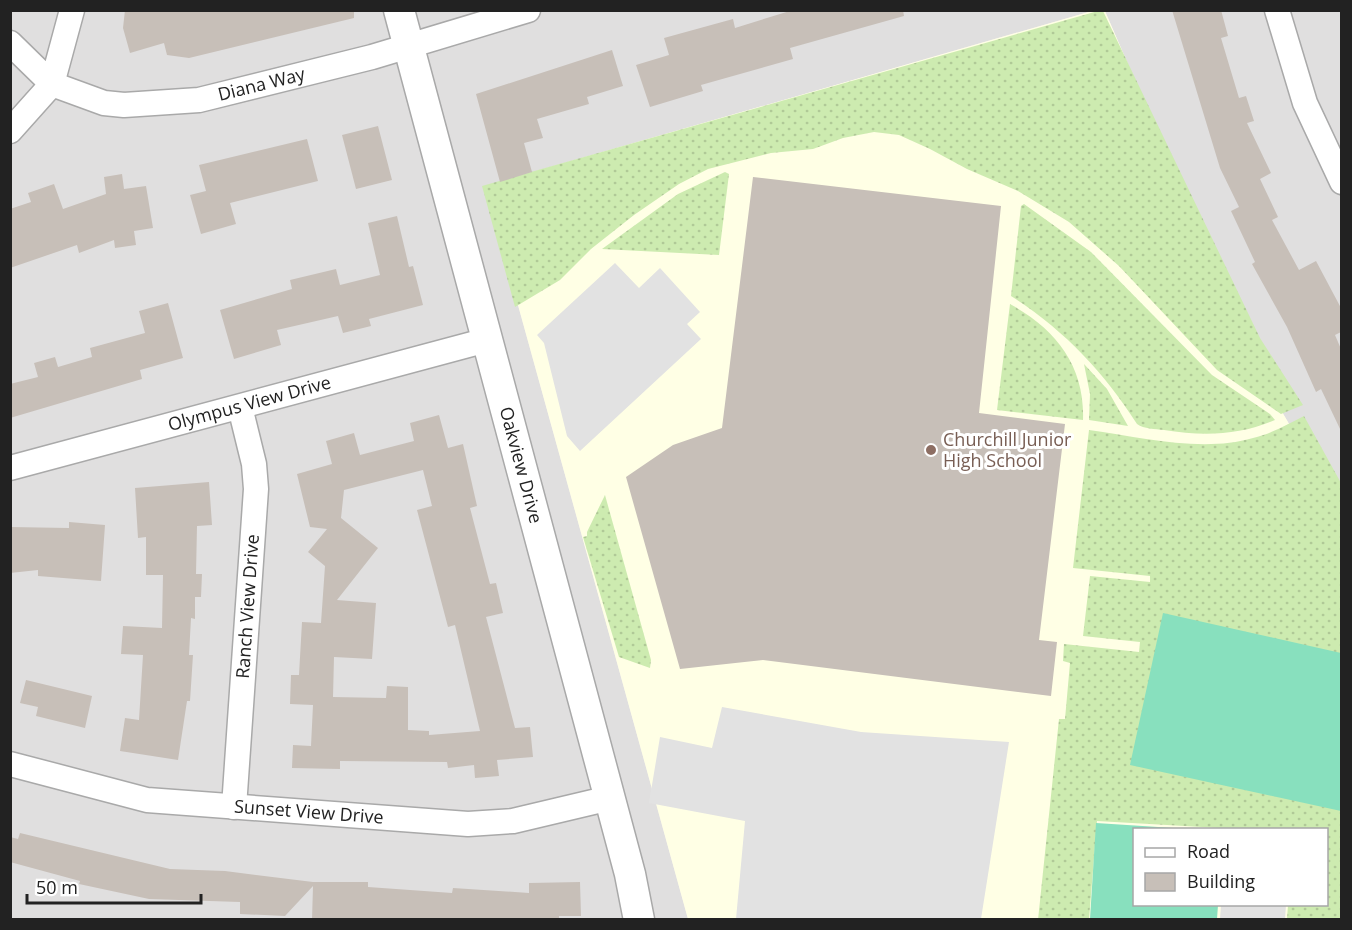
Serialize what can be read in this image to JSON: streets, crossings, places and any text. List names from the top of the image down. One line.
{"streets":{"street":["Diana Way","Olympus View Drive","Oakview Drive","Ranch View Drive","Sunset View Drive"]},"crossings":[["Diana Way","Oakview Drive"],["Olympus View Drive","Oakview Drive"],["Olympus View Drive","Ranch View Drive"],["Oakview Drive","Sunset View Drive"],["Ranch View Drive","Sunset View Drive"]],"places":["Churchill Junior High School"],"legend":["Road","Building"],"scale_bar":"50 m"}
